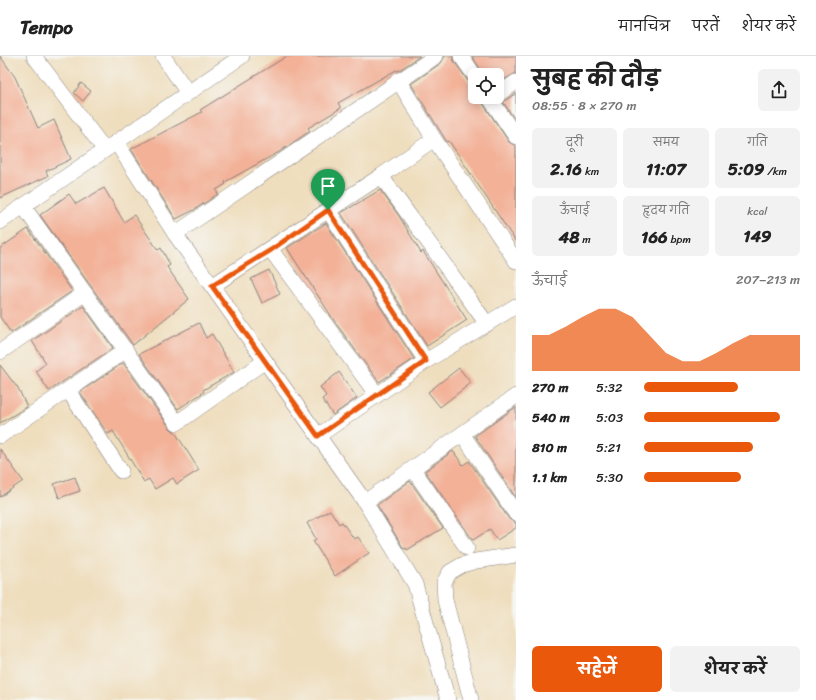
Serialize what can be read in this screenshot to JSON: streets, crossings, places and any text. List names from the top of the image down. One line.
{"page":{"header":"Tempo","nav":["मानचित्र","परतें","शेयर करें"],"heading":["सुबह की दौड़","08:55 · 8 × 270 m"],"stats":[["दूरी","2.16 km"],["समय","11:07"],["गति","5:09 /km"],["ऊँचाई","48 m"],["हृदय गति","166 bpm"],["kcal","149"]],"chart":["ऊँचाई","207–213 m"],"list":[{"name":"270 m","note":"5:32"},{"name":"540 m","note":"5:03"},{"name":"810 m","note":"5:21"},{"name":"1.1 km","note":"5:30"}],"buttons":["सहेजें","शेयर करें"]}}
